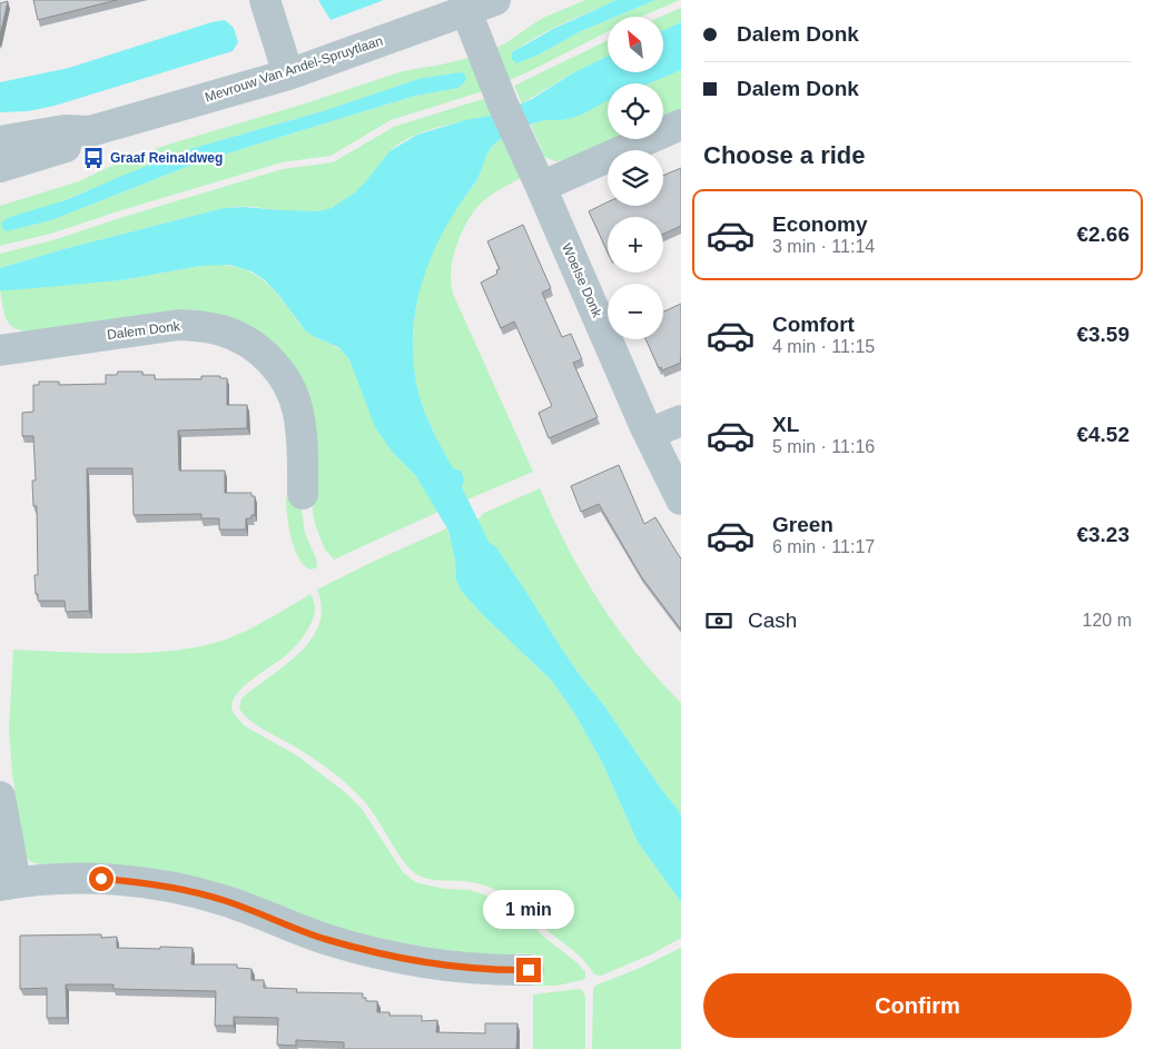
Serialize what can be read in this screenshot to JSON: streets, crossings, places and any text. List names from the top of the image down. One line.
{"streets":{"street":["Mevrouw Van Andel-Spruytlaan","Woelse Donk","Dalem Donk"]},"crossings":[["Mevrouw Van Andel-Spruytlaan","Woelse Donk"]],"places":{"bus stop":["Graaf Reinaldweg"]},"north":"top left","page":{"banner":["Dalem Donk","Dalem Donk"],"map_buttons":["+","−"],"heading":"Choose a ride","list":[{"name":"Economy","note":"3 min · 11:14","value":"€2.66"},{"name":"Comfort","note":"4 min · 11:15","value":"€3.59"},{"name":"XL","note":"5 min · 11:16","value":"€4.52"},{"name":"Green","note":"6 min · 11:17","value":"€3.23"}],"pay":["Cash","120 m"],"bubble":"1 min","buttons":"Confirm"}}
